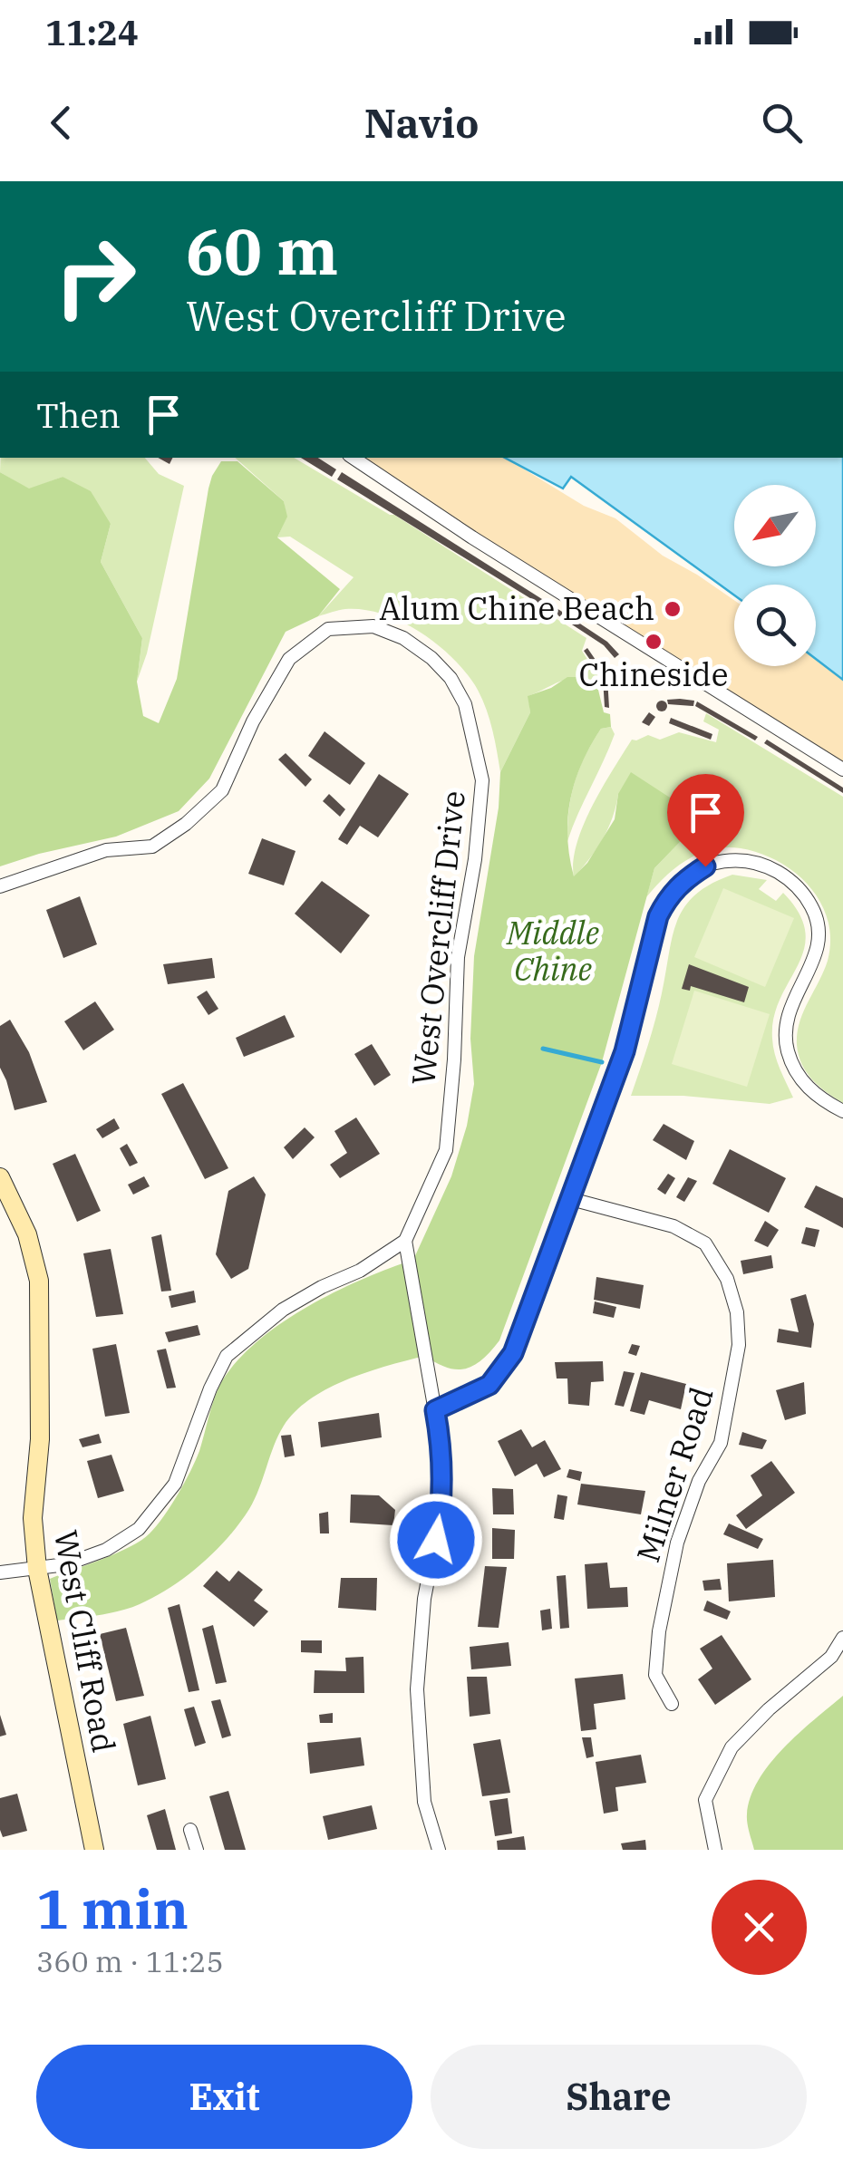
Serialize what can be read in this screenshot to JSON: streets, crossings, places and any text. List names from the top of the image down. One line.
{"streets":{"street":["West Overcliff Drive","Milner Road","West Cliff Road"]},"parks":["Middle Chine"],"places":["Alum Chine Beach","Chineside"],"north":"bottom left","page":{"status":"11:24","header":"Navio","turn":["60 m","West Overcliff Drive"],"then":"Then","heading":["1 min","360 m · 11:25"],"buttons":["Exit","Share"]}}
